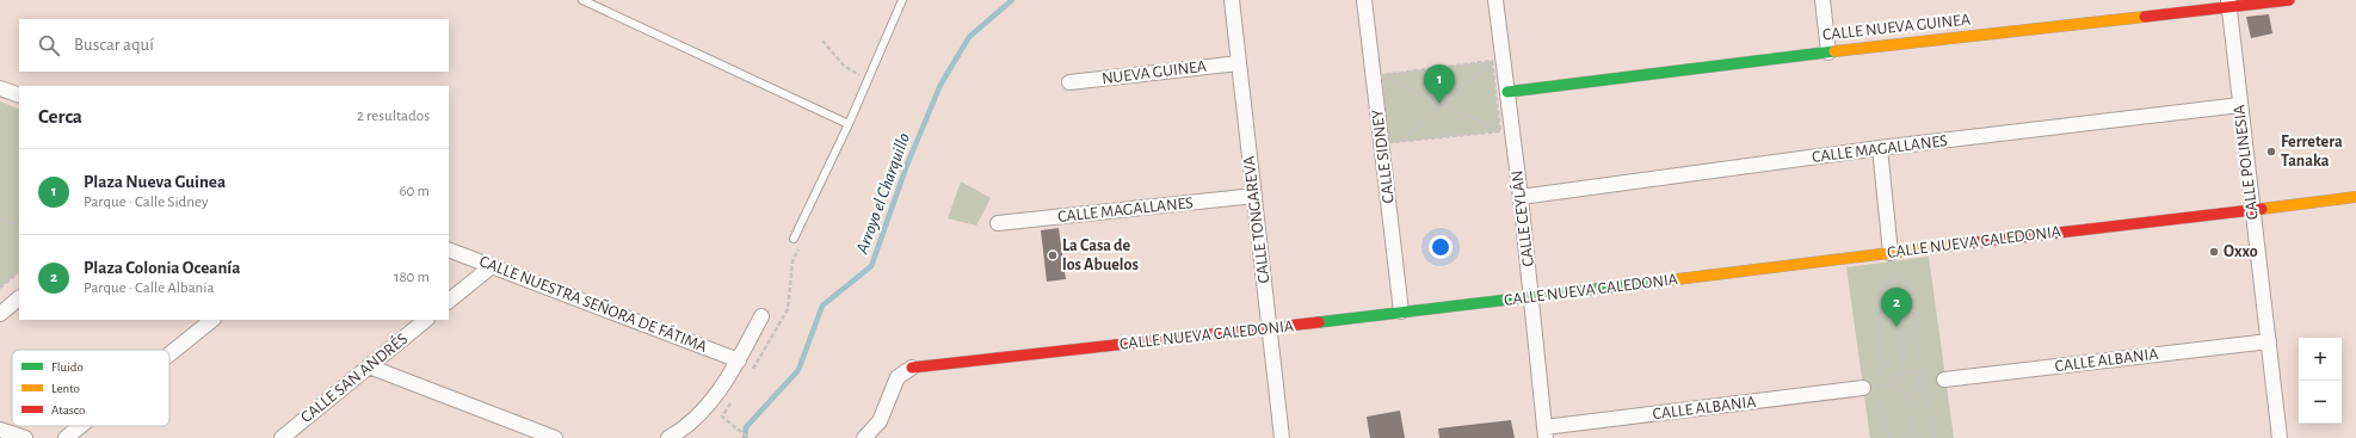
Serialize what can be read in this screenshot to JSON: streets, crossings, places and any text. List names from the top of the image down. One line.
{"streets":{"street":["CALLE NUEVA GUINEA","NUEVA GUINEA","CALLE MAGALLANES","CALLE SIDNEY","CALLE POLINESIA","CALLE CEYLÁN","CALLE TONGAREVA","CALLE NUEVA CALEDONIA","CALLE NUESTRA SEÑORA DE FÁTIMA","CALLE ALBANIA","CALLE SAN ANDRÉS"]},"crossings":[["CALLE NUEVA GUINEA","CALLE POLINESIA"],["CALLE NUEVA GUINEA","CALLE CEYLÁN"],["NUEVA GUINEA","CALLE TONGAREVA"],["CALLE MAGALLANES","CALLE POLINESIA"],["CALLE MAGALLANES","CALLE CEYLÁN"],["CALLE MAGALLANES","CALLE TONGAREVA"],["CALLE SIDNEY","CALLE NUEVA CALEDONIA"],["CALLE POLINESIA","CALLE NUEVA CALEDONIA"],["CALLE POLINESIA","CALLE ALBANIA"],["CALLE CEYLÁN","CALLE NUEVA CALEDONIA"],["CALLE CEYLÁN","CALLE ALBANIA"],["CALLE TONGAREVA","CALLE NUEVA CALEDONIA"]],"water":["Arroyo el Charquillo"],"places":["Ferretera Tanaka","Oxxo","La Casa de los Abuelos"],"legend":["Fluido","Lento","Atasco"],"page":{"search":"Buscar aquí","pins":["1","2"],"heading":["Cerca","2 resultados"],"list":[{"mark":"1","name":"Plaza Nueva Guinea","note":"Parque · Calle Sidney","value":"60 m"},{"mark":"2","name":"Plaza Colonia Oceanía","note":"Parque · Calle Albania","value":"180 m"}],"map_buttons":["+","−"]}}
